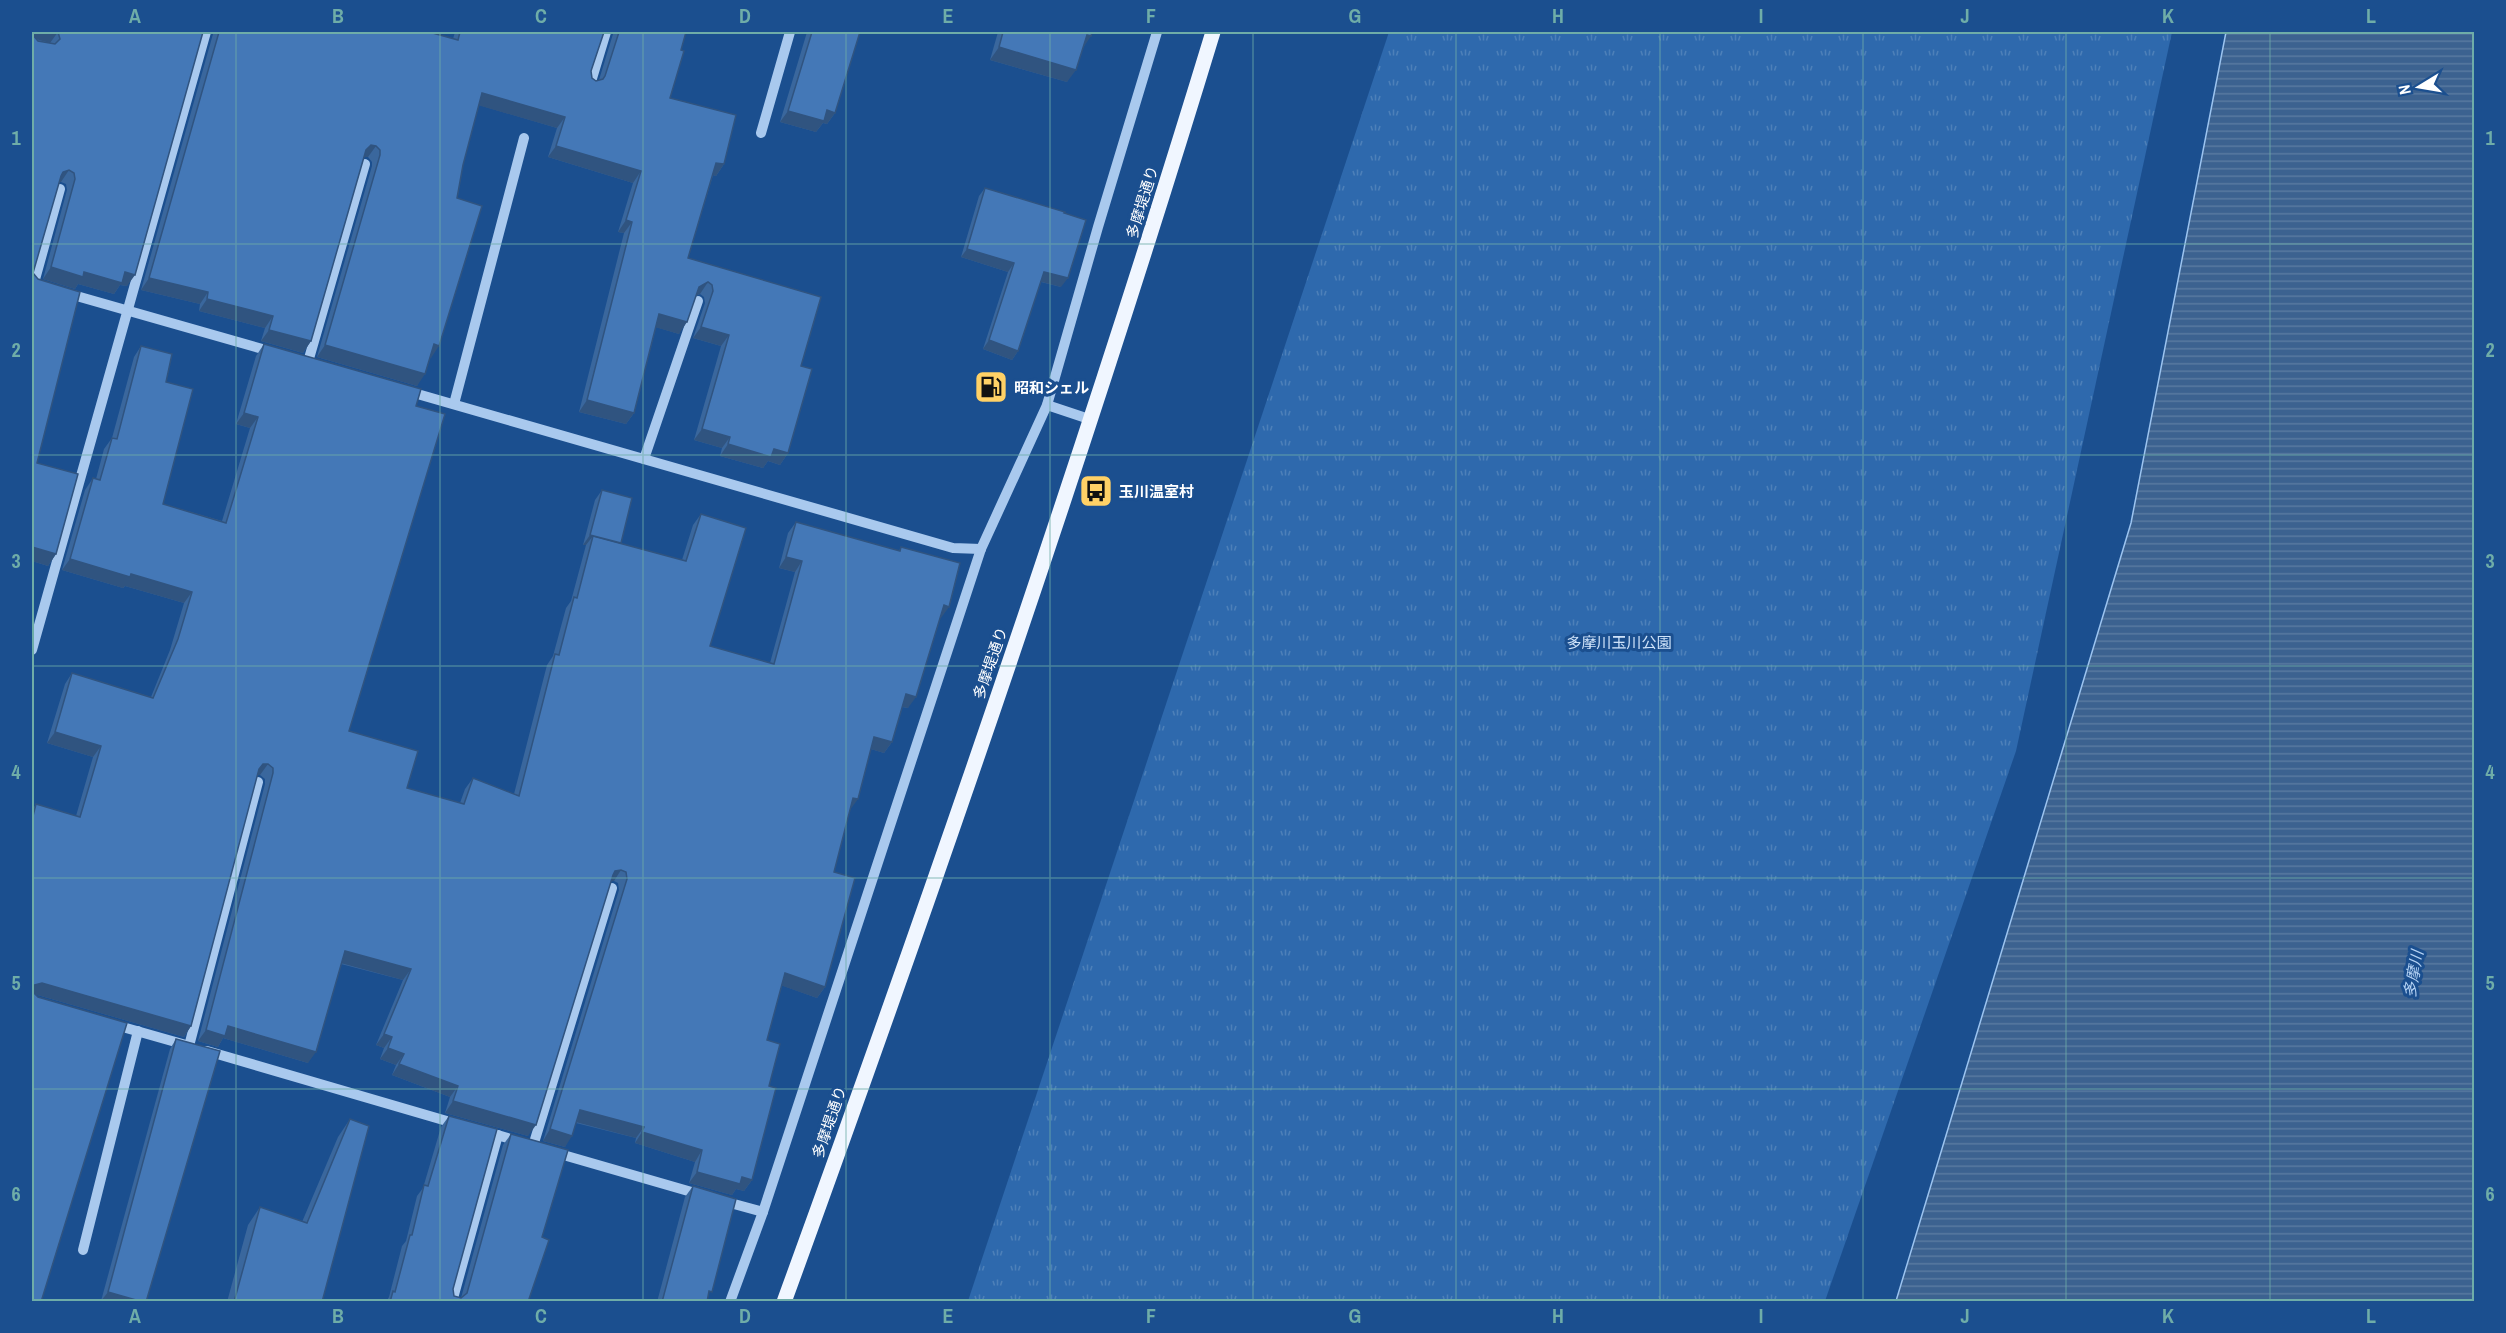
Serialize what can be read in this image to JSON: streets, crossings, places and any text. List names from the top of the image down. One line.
{"streets":{"main road":["多摩堤通り"]},"water":["多摩川"],"parks":["多摩川玉川公園"],"places":{"fuel station":["昭和シェル"],"bus stop":["玉川温室村"]},"north":"left","grid":{"columns":["A","B","C","D","E","F","G","H","I","J","K","L"],"rows":["1","2","3","4","5","6"]}}
